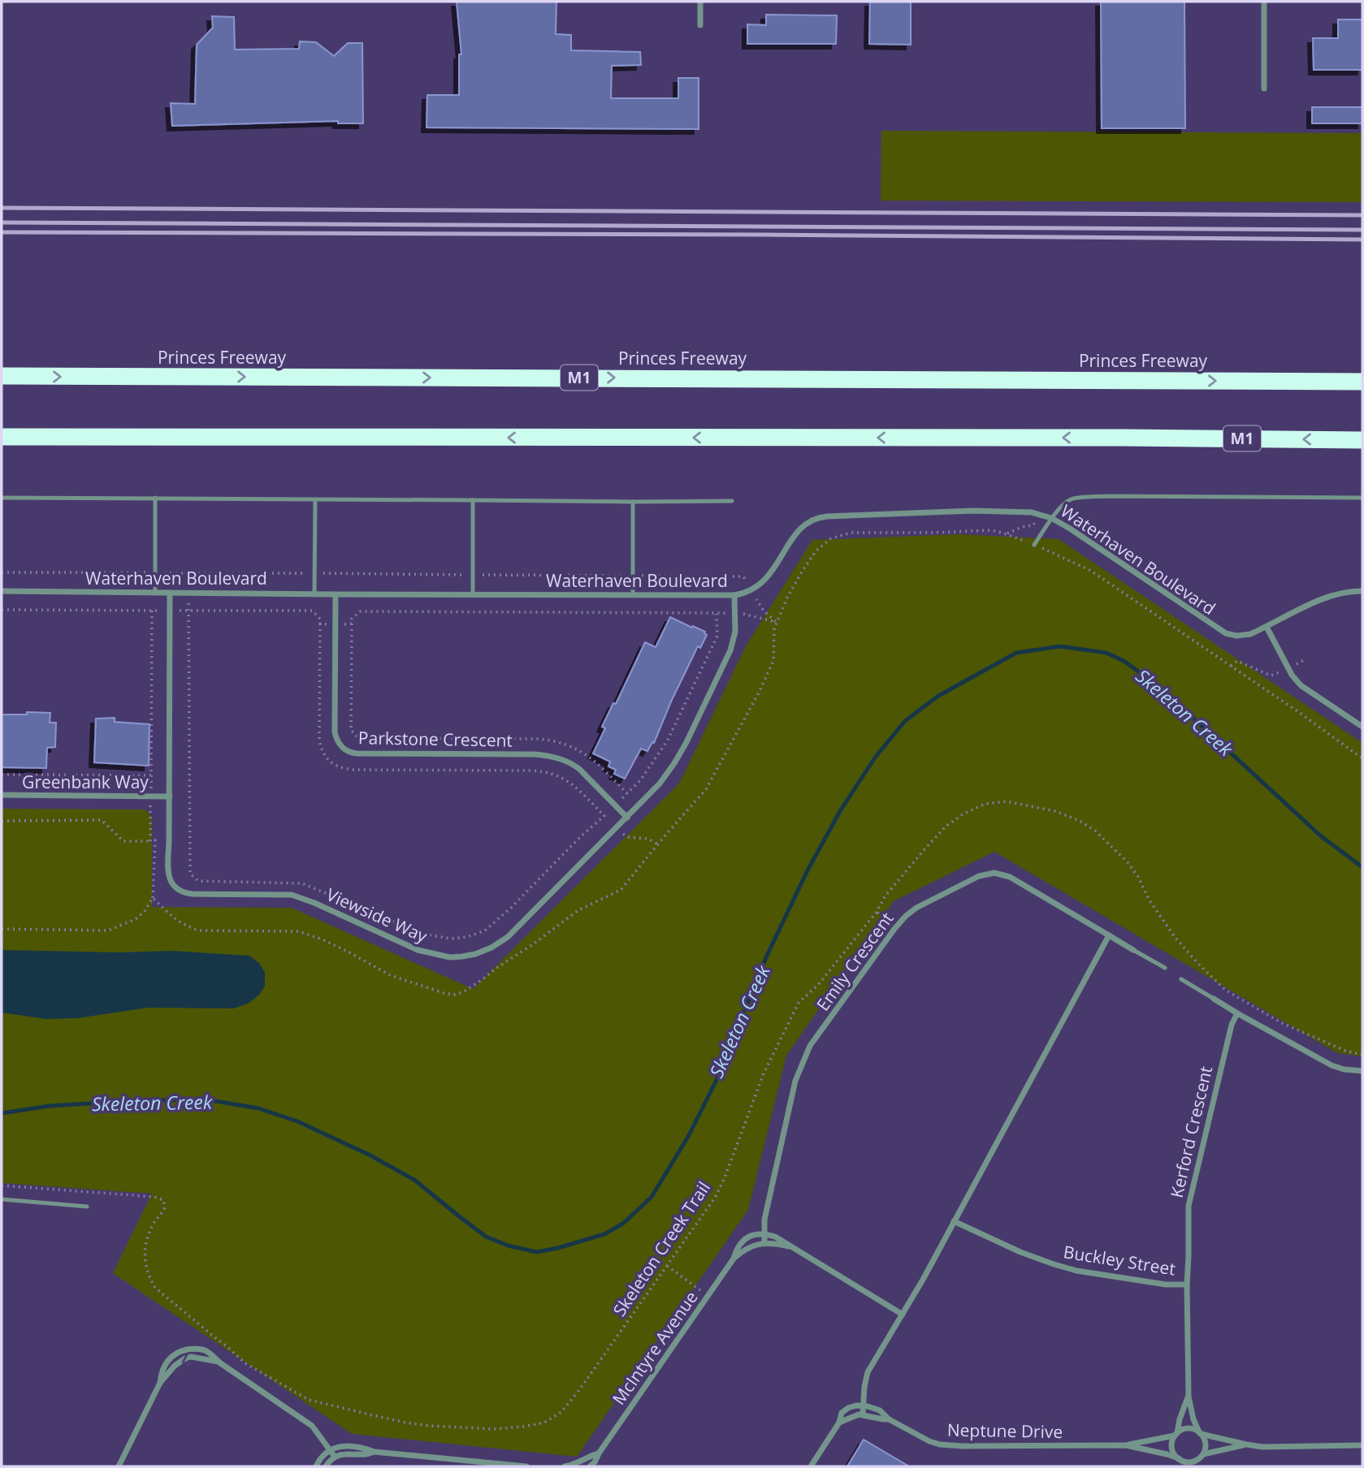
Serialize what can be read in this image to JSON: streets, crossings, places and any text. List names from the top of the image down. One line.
{"streets":{"highway":["Princes Freeway","M1"],"street":["Waterhaven Boulevard","Parkstone Crescent","Greenbank Way","Viewside Way","Emily Crescent","Kerford Crescent","Buckley Street","McIntyre Avenue","Neptune Drive"],"path":["Skeleton Creek Trail"]},"crossings":[["Waterhaven Boulevard","Parkstone Crescent"],["Waterhaven Boulevard","Viewside Way"],["Parkstone Crescent","Viewside Way"],["Greenbank Way","Viewside Way"],["Emily Crescent","McIntyre Avenue"],["Kerford Crescent","Buckley Street"],["Kerford Crescent","Neptune Drive"]],"water":["Skeleton Creek"]}
